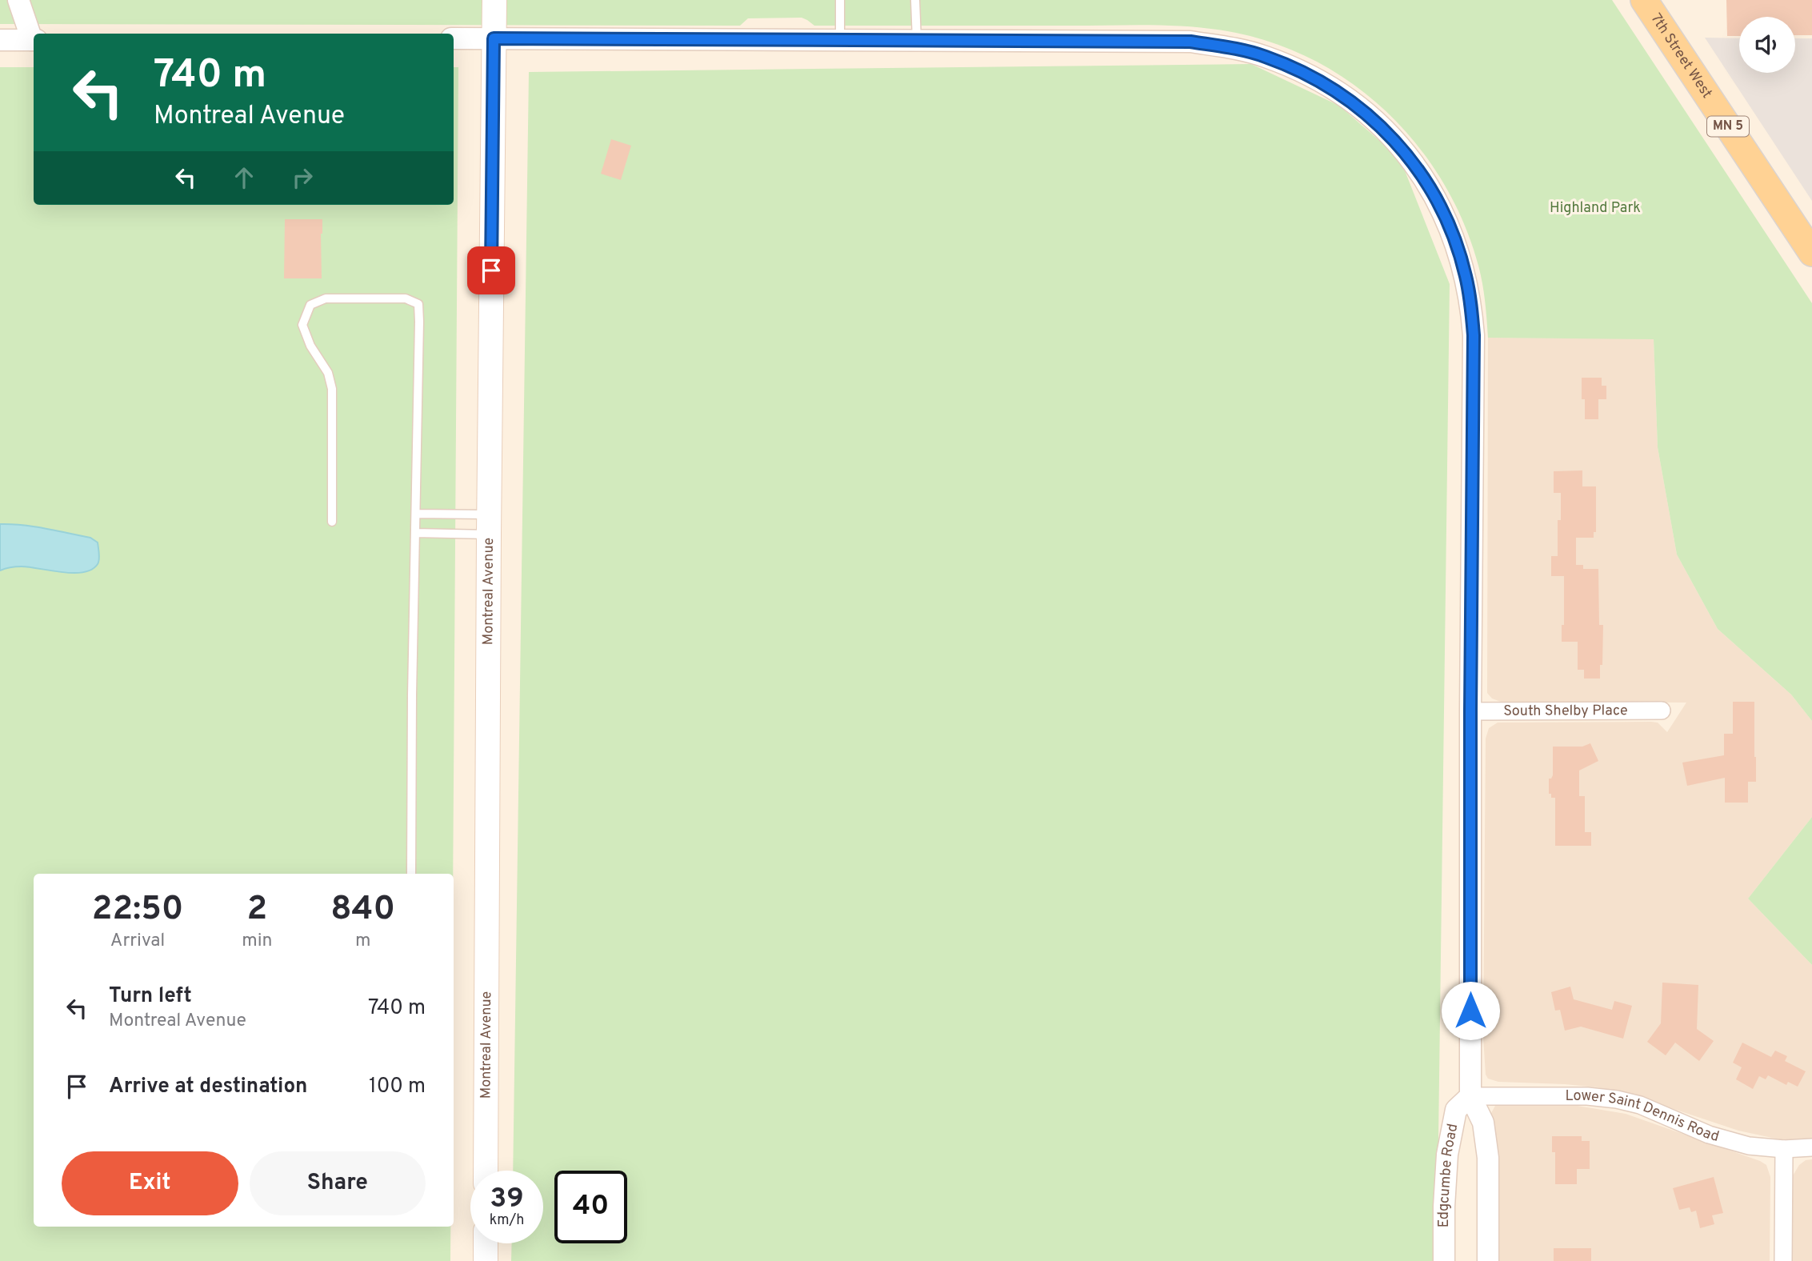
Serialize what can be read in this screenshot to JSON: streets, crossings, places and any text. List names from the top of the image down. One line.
{"streets":{"main road":["7th Street West","MN 5","Montreal Avenue"],"street":["South Shelby Place","Lower Saint Dennis Road","Edgcumbe Road"]},"crossings":[["Montreal Avenue","Edgcumbe Road"],["South Shelby Place","Edgcumbe Road"],["Lower Saint Dennis Road","Edgcumbe Road"]],"parks":["Highland Park"],"page":{"turn":["740 m","Montreal Avenue"],"eta":["22:50","Arrival","2","min","840","m"],"list":[{"name":"Turn left","note":"Montreal Avenue","value":"740 m"},{"name":"Arrive at destination","value":"100 m"}],"buttons":["Exit","Share"],"speed":"39 km/h","limit":"40"}}
